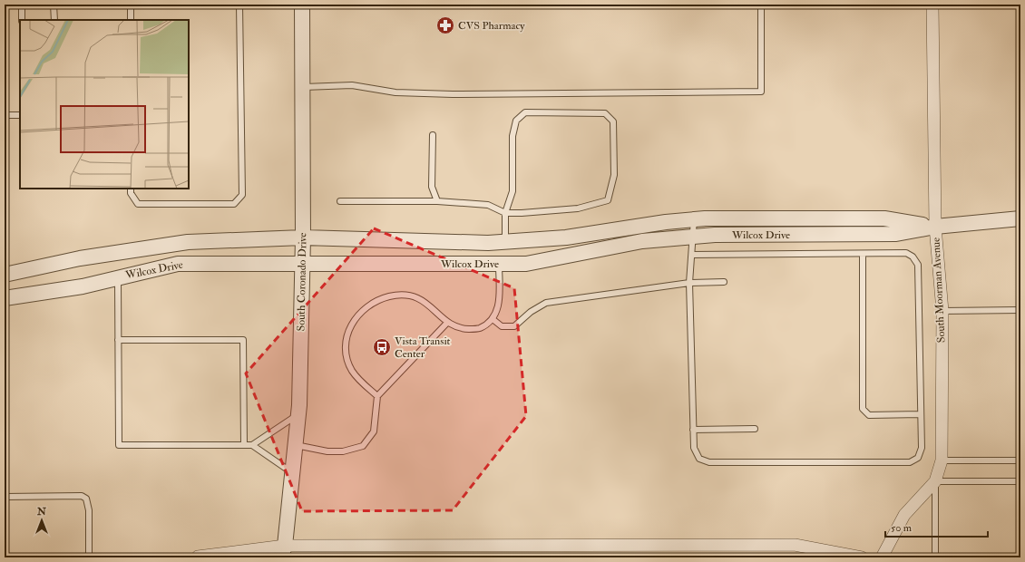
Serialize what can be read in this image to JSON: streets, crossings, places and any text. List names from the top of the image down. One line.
{"streets":{"street":["Wilcox Drive","South Coronado Drive","South Moorman Avenue"]},"crossings":[["Wilcox Drive","South Coronado Drive"],["Wilcox Drive","South Moorman Avenue"]],"places":{"pharmacy":["CVS Pharmacy"],"bus stop":["Vista Transit Center"]},"scale_bar":"50 m","north":"top"}
